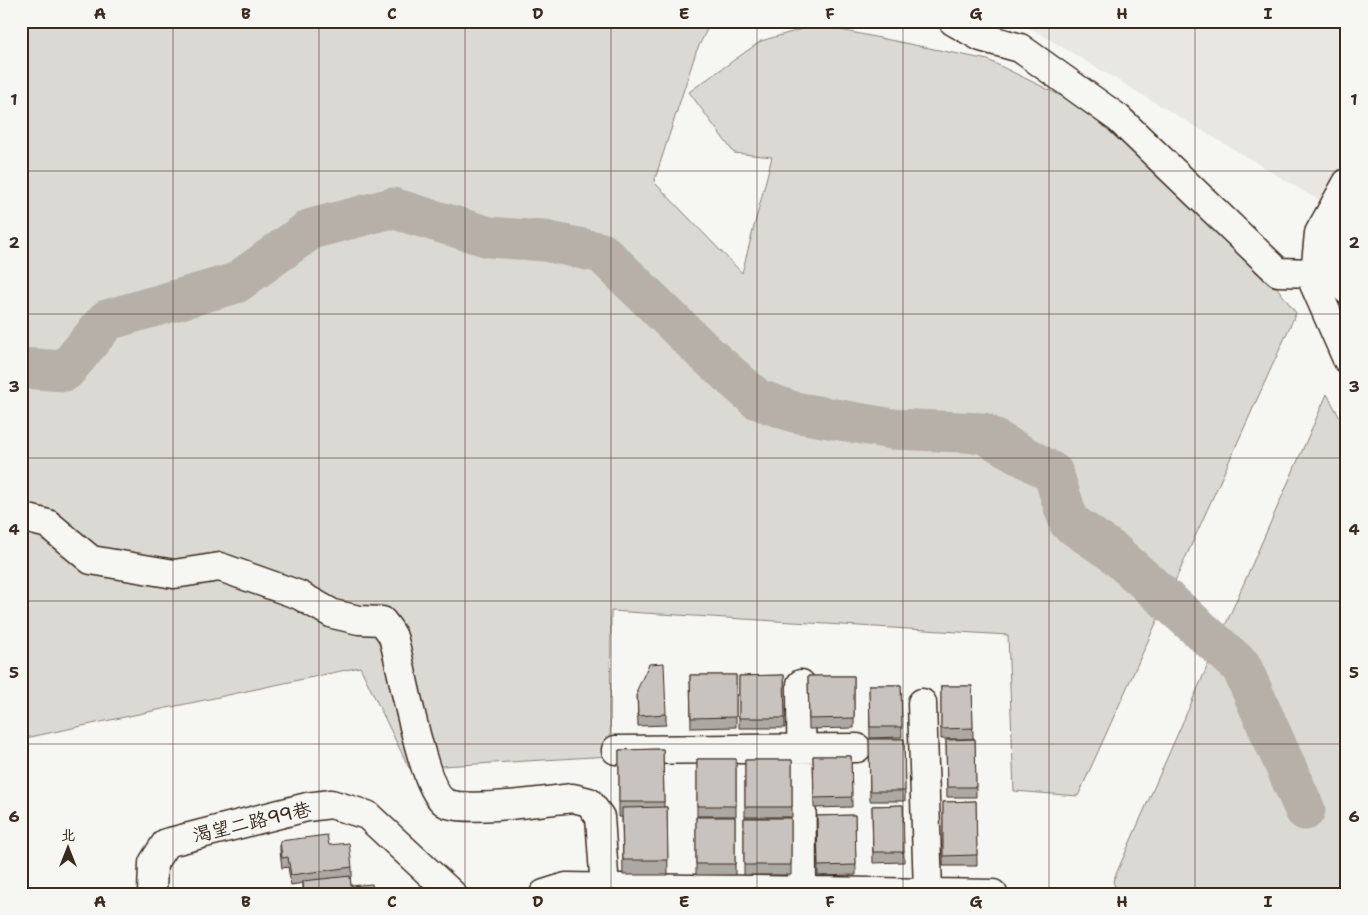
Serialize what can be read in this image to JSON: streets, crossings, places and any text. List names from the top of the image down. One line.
{"streets":{"street":["渴望二路99巷"]},"north":"top","grid":{"columns":["A","B","C","D","E","F","G","H","I"],"rows":["1","2","3","4","5","6"]}}
